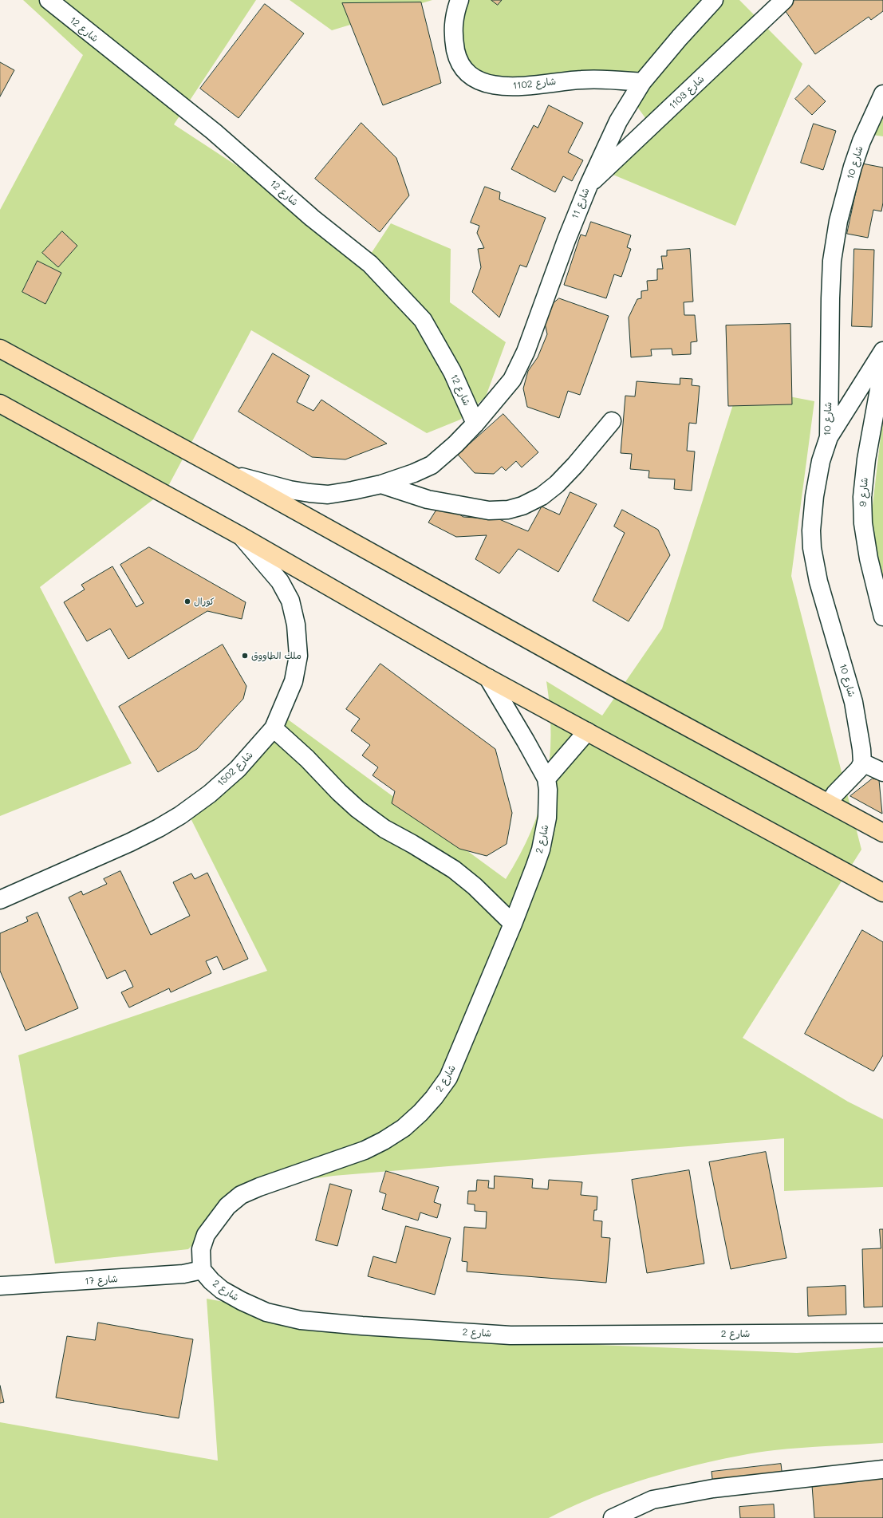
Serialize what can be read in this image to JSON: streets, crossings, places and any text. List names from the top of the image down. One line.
{"streets":{"street":["شارع 12","شارع 1102","شارع 1103","شارع 10","شارع 11","شارع 9","شارع 1502","شارع 2","شارع 17"]},"crossings":[["شارع 12","شارع 11"],["شارع 1102","شارع 11"],["شارع 1103","شارع 11"],["شارع 2","شارع 17"]],"places":["كورال","ملك الطاووق"]}
